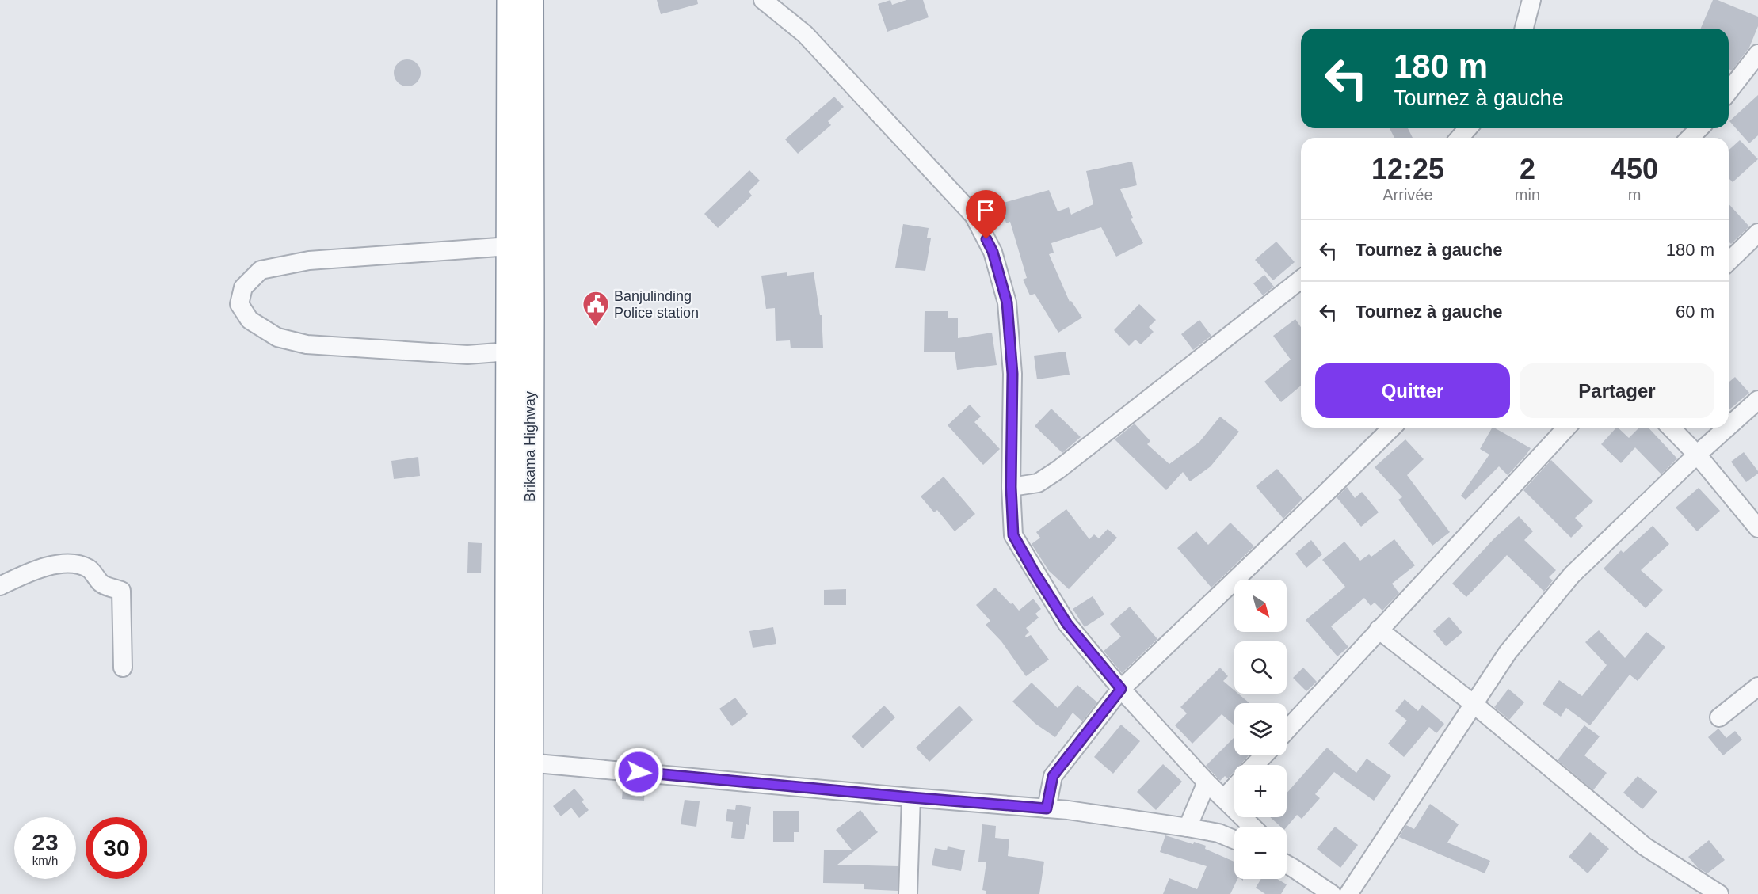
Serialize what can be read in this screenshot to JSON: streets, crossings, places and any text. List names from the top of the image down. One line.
{"streets":{"highway":["Brikama Highway"]},"places":{"public building":["Banjulinding Police station"]},"north":"bottom right","page":{"turn":["180 m","Tournez à gauche"],"eta":["12:25","Arrivée","2","min","450","m"],"list":[{"name":"Tournez à gauche","value":"180 m"},{"name":"Tournez à gauche","value":"60 m"}],"buttons":["Quitter","Partager"],"map_buttons":["+","−"],"speed":"23 km/h","limit":"30"}}
